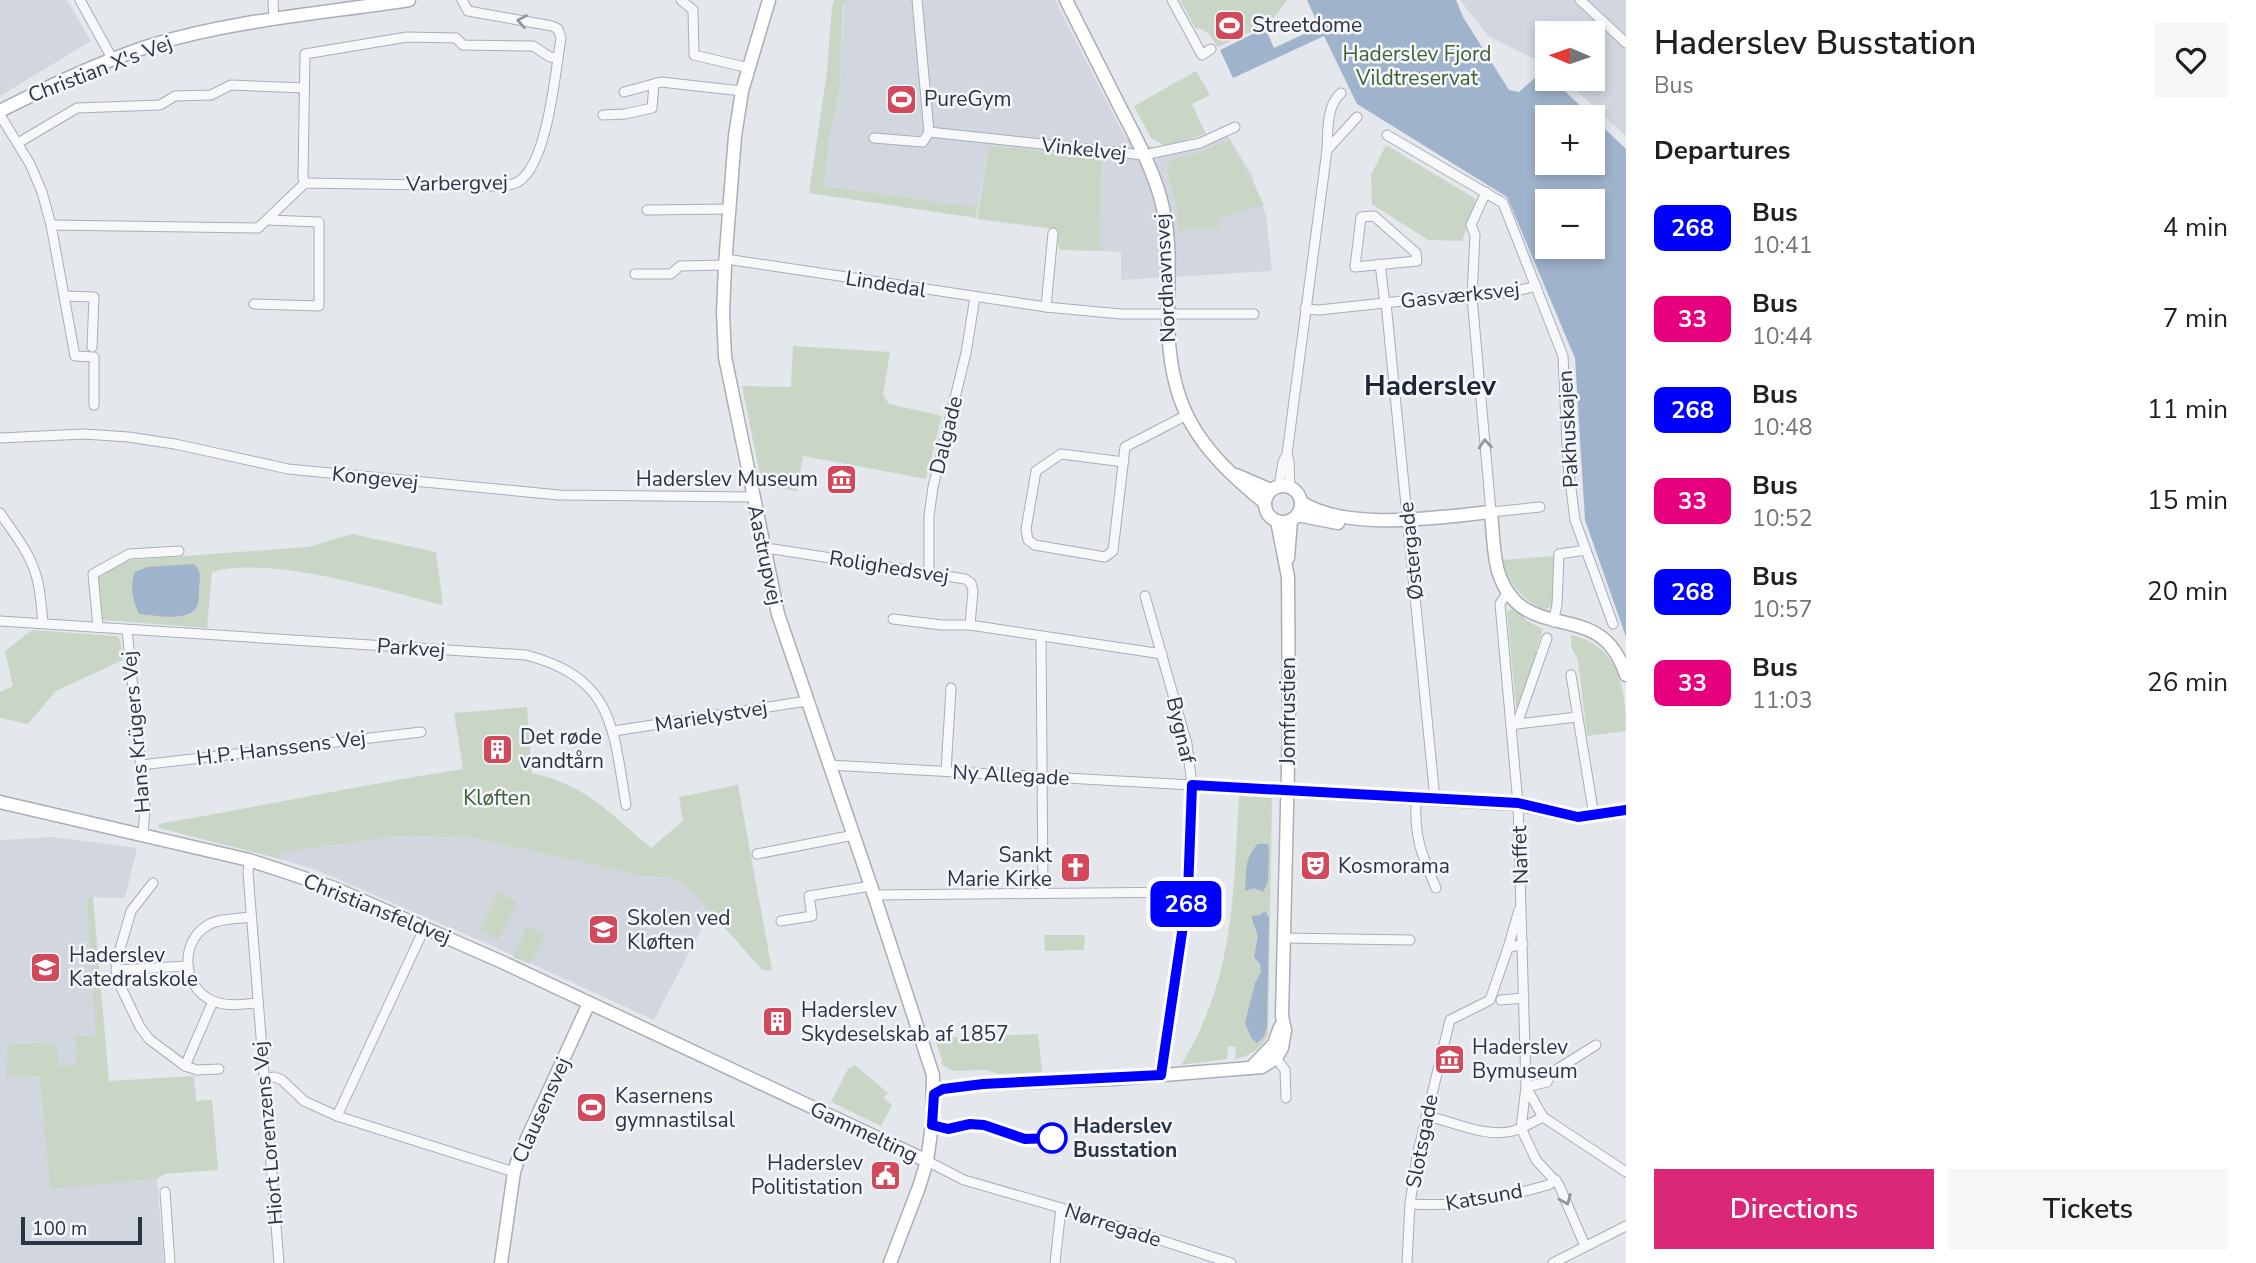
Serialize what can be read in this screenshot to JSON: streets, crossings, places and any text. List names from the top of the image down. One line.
{"streets":{"street":["Christian X's Vej","Vinkelvej","Varbergvej","Nordhavnsvej","Lindedal","Gasværksvej","Pakhuskajen","Dalgade","Kongevej","Østergade","Aastrupvej","Rolighedsvej","Parkvej","Jomfrustien","Marielystvej","Bygnaf","Hans Krügers Vej","H.P. Hanssens Vej","Ny Allegade","Naffet","Christiansfeldvej","Clausensvej","Gammelting","Hiort Lorenzens Vej","Slotsgade","Katsund","Nørregade"]},"crossings":[["Vinkelvej","Nordhavnsvej"],["Nordhavnsvej","Lindedal"],["Nordhavnsvej","Jomfrustien"],["Lindedal","Dalgade"],["Lindedal","Aastrupvej"],["Gasværksvej","Pakhuskajen"],["Gasværksvej","Østergade"],["Dalgade","Rolighedsvej"],["Kongevej","Aastrupvej"],["Aastrupvej","Rolighedsvej"],["Aastrupvej","Marielystvej"],["Aastrupvej","Ny Allegade"],["Aastrupvej","Gammelting"],["Parkvej","Marielystvej"],["Parkvej","Hans Krügers Vej"],["Bygnaf","Ny Allegade"],["Hans Krügers Vej","H.P. Hanssens Vej"],["Hans Krügers Vej","Christiansfeldvej"],["Naffet","Slotsgade"],["Christiansfeldvej","Clausensvej"],["Christiansfeldvej","Gammelting"],["Christiansfeldvej","Hiort Lorenzens Vej"],["Gammelting","Nørregade"],["Slotsgade","Katsund"]],"districts":["Haderslev"],"parks":["Haderslev Fjord Vildtreservat","Kløften"],"places":{"sports":["Streetdome","PureGym","Kasernens gymnastilsal"],"museum":["Haderslev Museum","Haderslev Bymuseum"],"building":["Det røde vandtårn","Haderslev Skydeselskab af 1857"],"theatre":["Kosmorama"],"church":["Sankt Marie Kirke"],"school or university":["Skolen ved Kløften","Haderslev Katedralskole"],"other":["Haderslev Busstation"],"public building":["Haderslev Politistation"]},"lines":["bus line 268"],"scale_bar":"100 m","north":"left","page":{"on_map":"268","heading":[["Haderslev Busstation","Bus"],"Departures"],"map_buttons":["+","−"],"list":[{"mark":"268","name":"Bus","note":"10:41","value":"4 min"},{"mark":"33","name":"Bus","note":"10:44","value":"7 min"},{"mark":"268","name":"Bus","note":"10:48","value":"11 min"},{"mark":"33","name":"Bus","note":"10:52","value":"15 min"},{"mark":"268","name":"Bus","note":"10:57","value":"20 min"},{"mark":"33","name":"Bus","note":"11:03","value":"26 min"}],"buttons":["Directions","Tickets"],"scale":"100 m"}}
